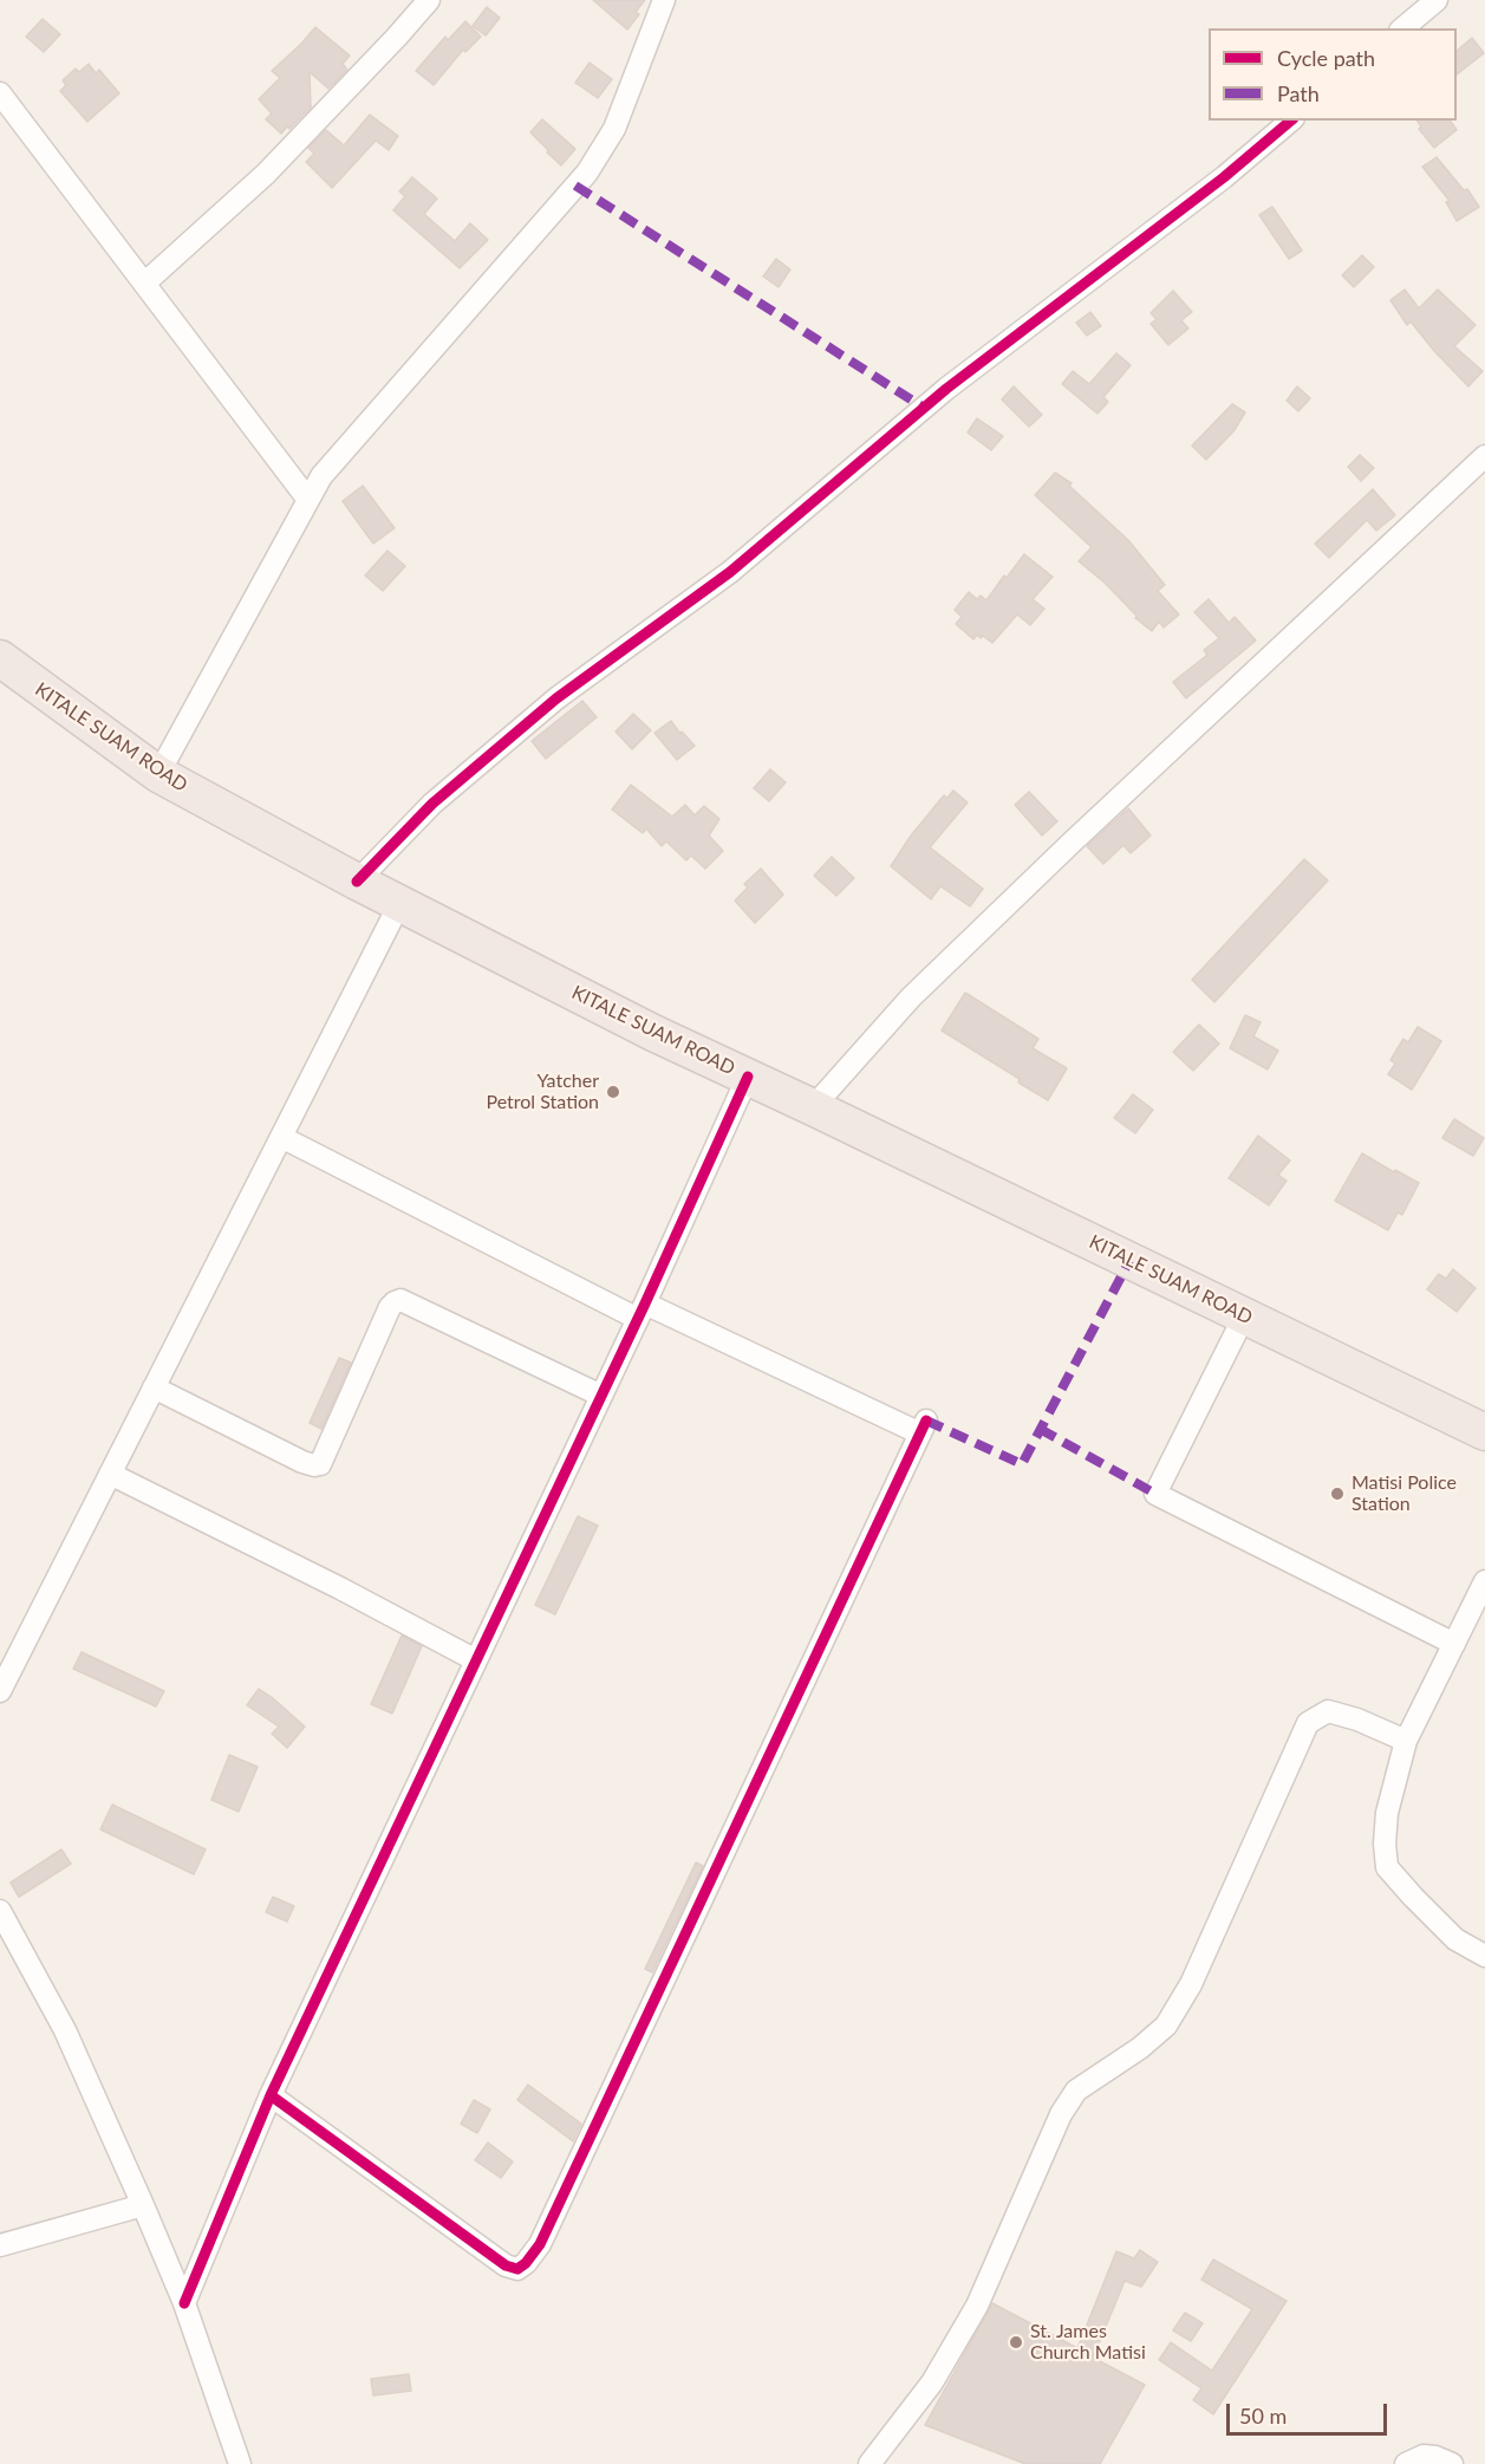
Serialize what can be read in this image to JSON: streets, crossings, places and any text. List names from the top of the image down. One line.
{"streets":{"highway":["KITALE SUAM ROAD"]},"places":["Yatcher Petrol Station","Matisi Police Station","St. James Church Matisi"],"legend":["Cycle path","Path"],"scale_bar":"50 m"}
